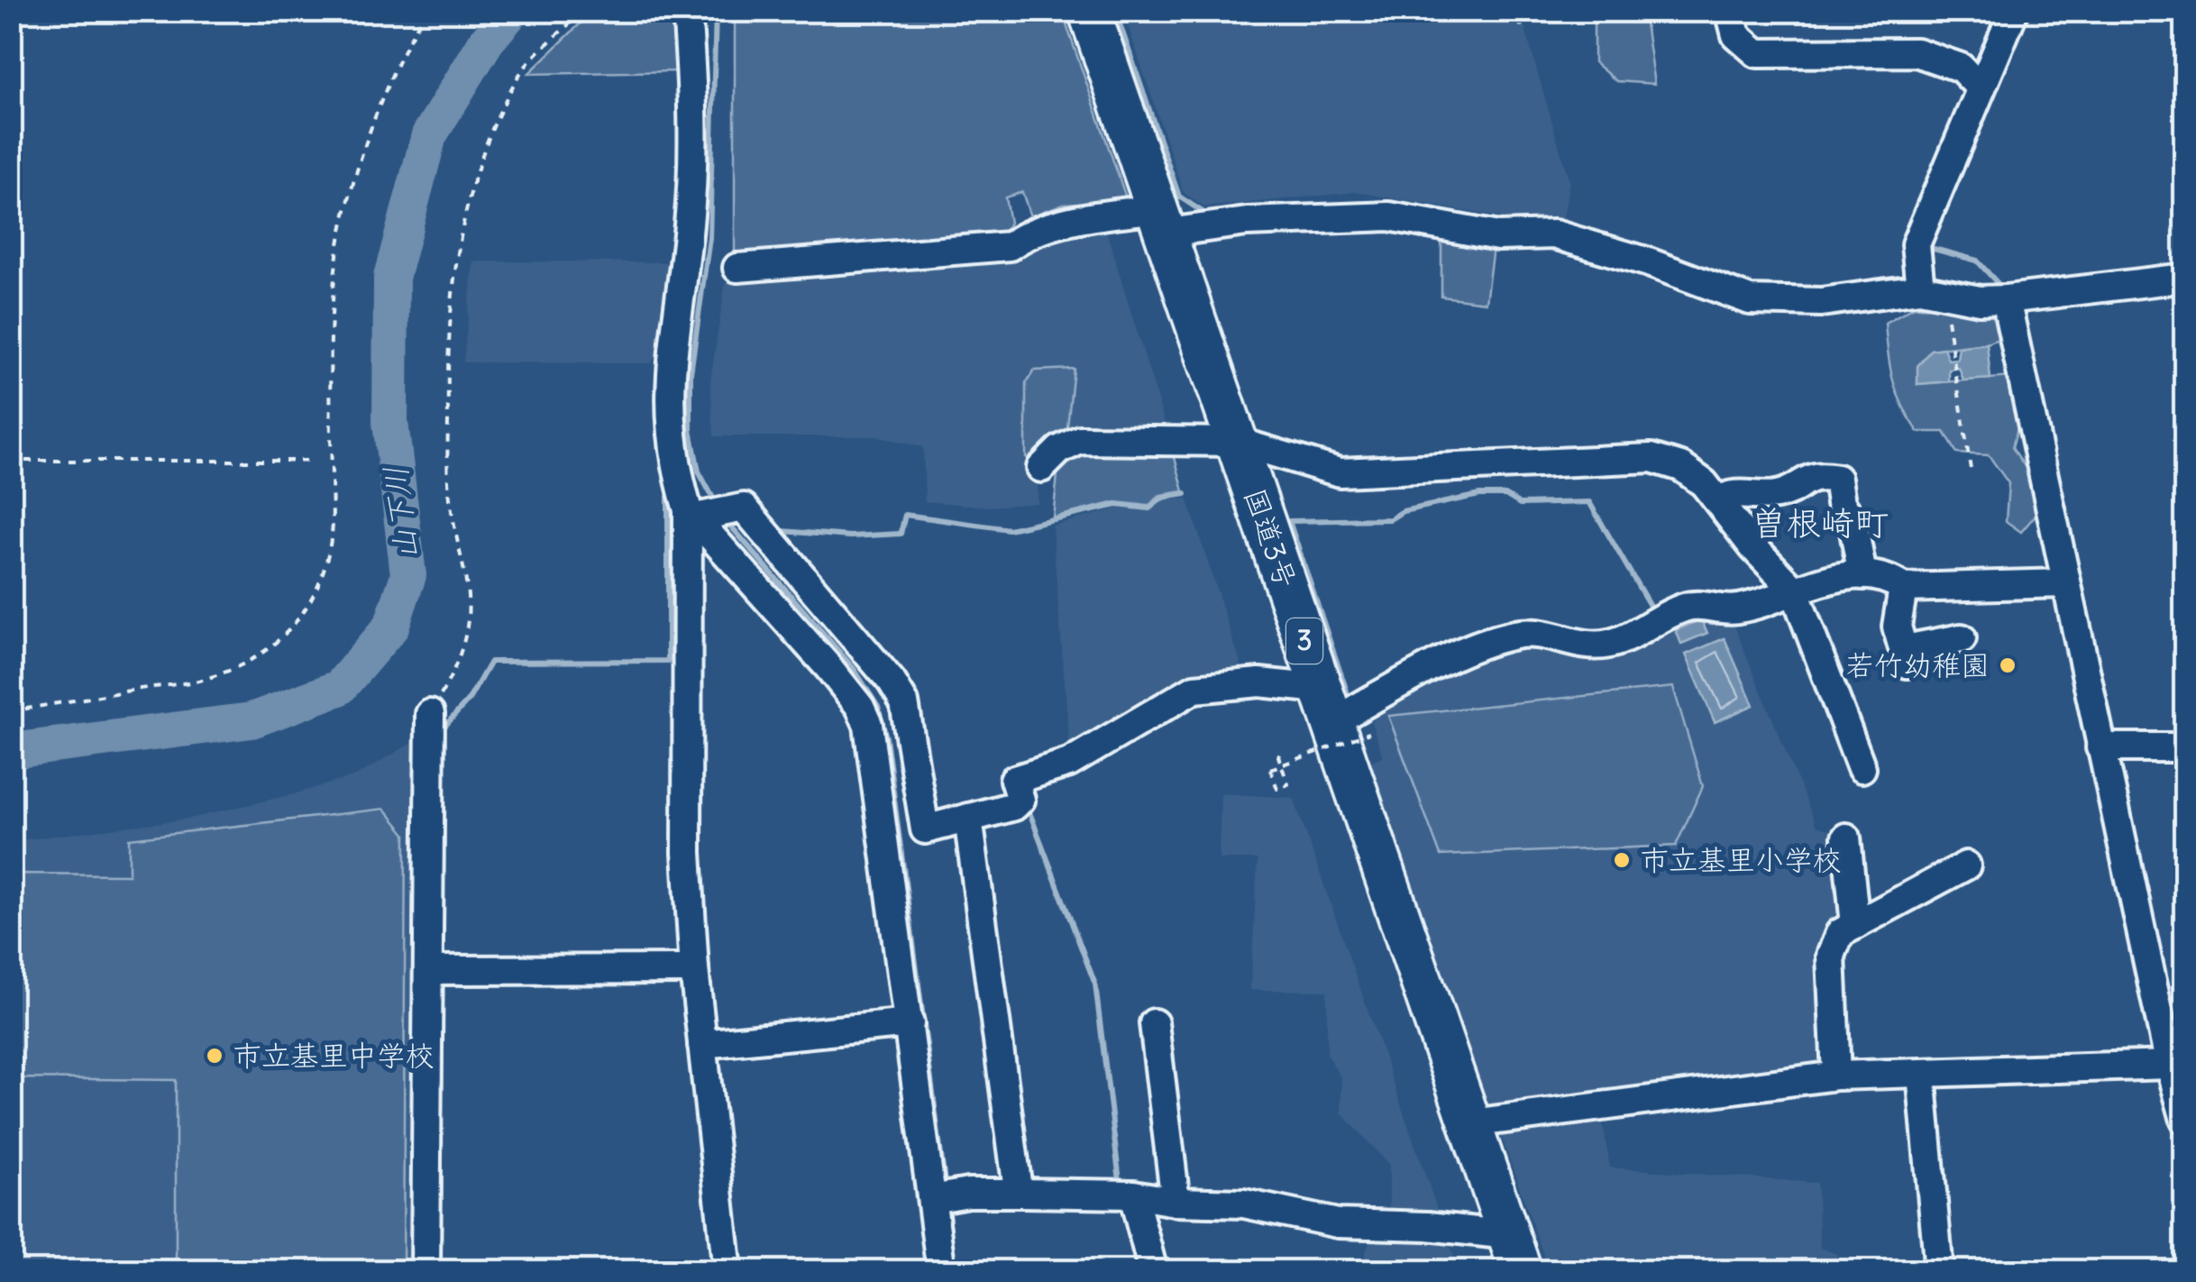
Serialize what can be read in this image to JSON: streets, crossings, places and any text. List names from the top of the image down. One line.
{"streets":{"highway":["国道3号","3"]},"districts":["曽根崎町"],"water":["山下川"],"places":["若竹幼稚園","市立基里小学校","市立基里中学校"]}
